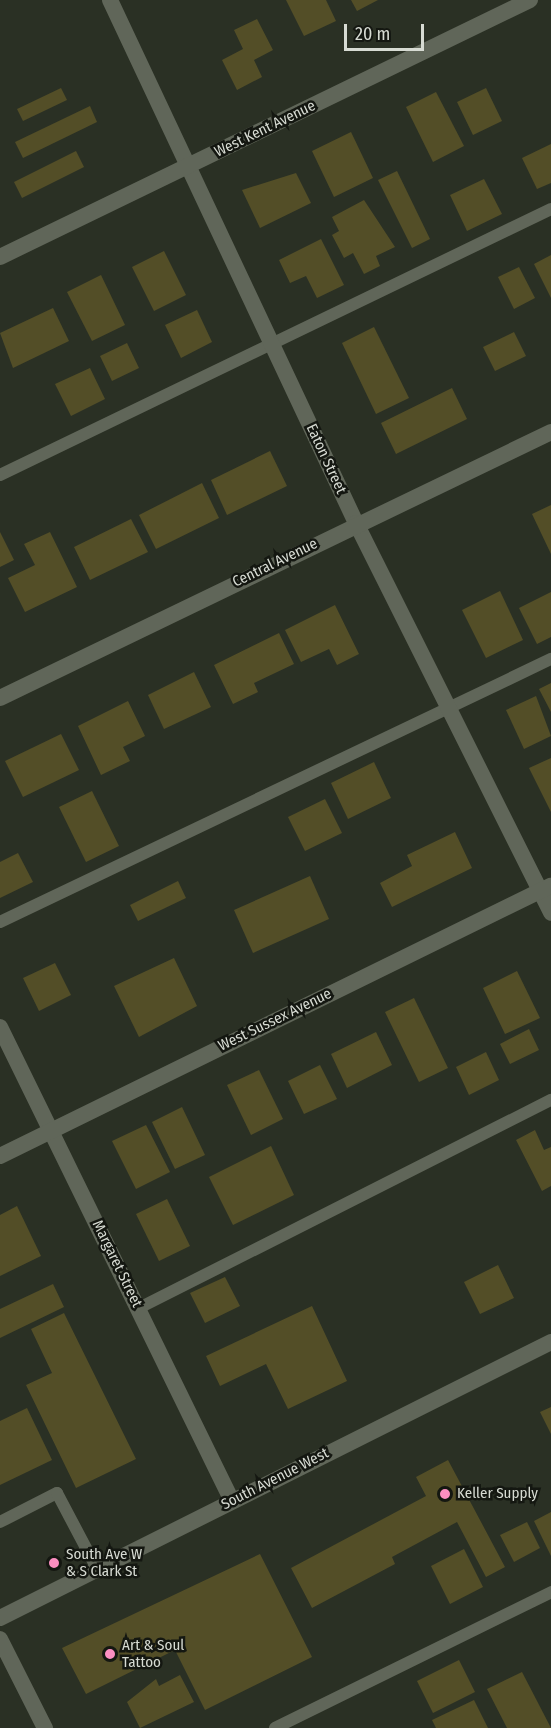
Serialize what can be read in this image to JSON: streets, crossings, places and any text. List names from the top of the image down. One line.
{"streets":{"street":["West Kent Avenue","Eaton Street","Central Avenue","West Sussex Avenue","Margaret Street","South Avenue West"]},"crossings":[["West Kent Avenue","Eaton Street"],["Eaton Street","Central Avenue"],["Eaton Street","West Sussex Avenue"],["West Sussex Avenue","Margaret Street"],["Margaret Street","South Avenue West"]],"places":["Keller Supply","South Ave W & S Clark St","Art & Soul Tattoo"],"scale_bar":"20 m"}
